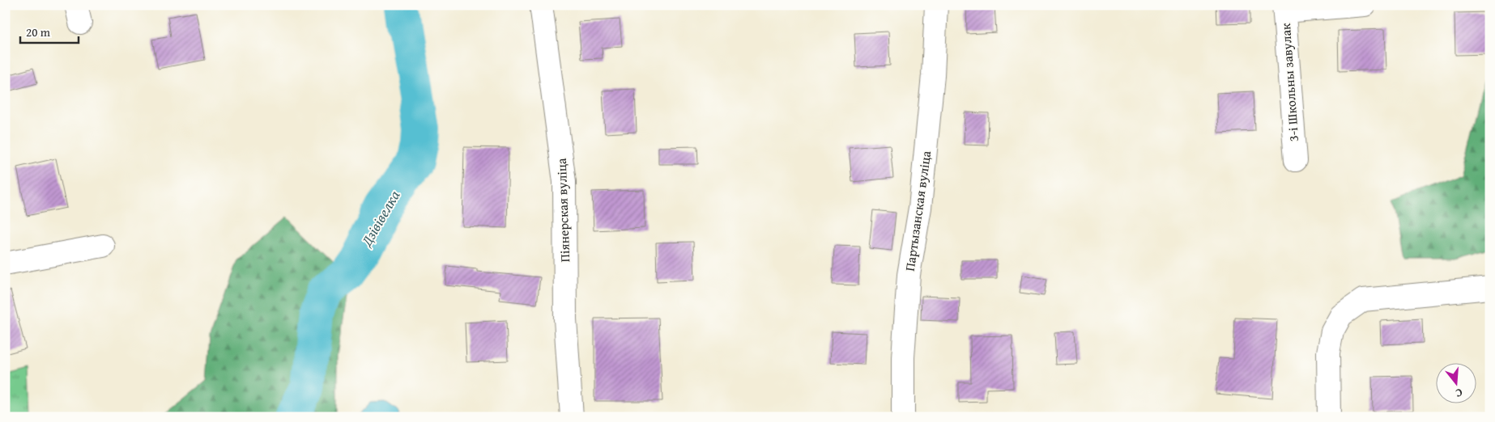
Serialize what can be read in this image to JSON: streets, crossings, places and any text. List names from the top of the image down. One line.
{"streets":{"street":["3-і Школьны завулак","Піянерская вуліца","Партызанская вуліца"]},"water":["Дзівівелка"],"scale_bar":"20 m","north":"bottom"}
